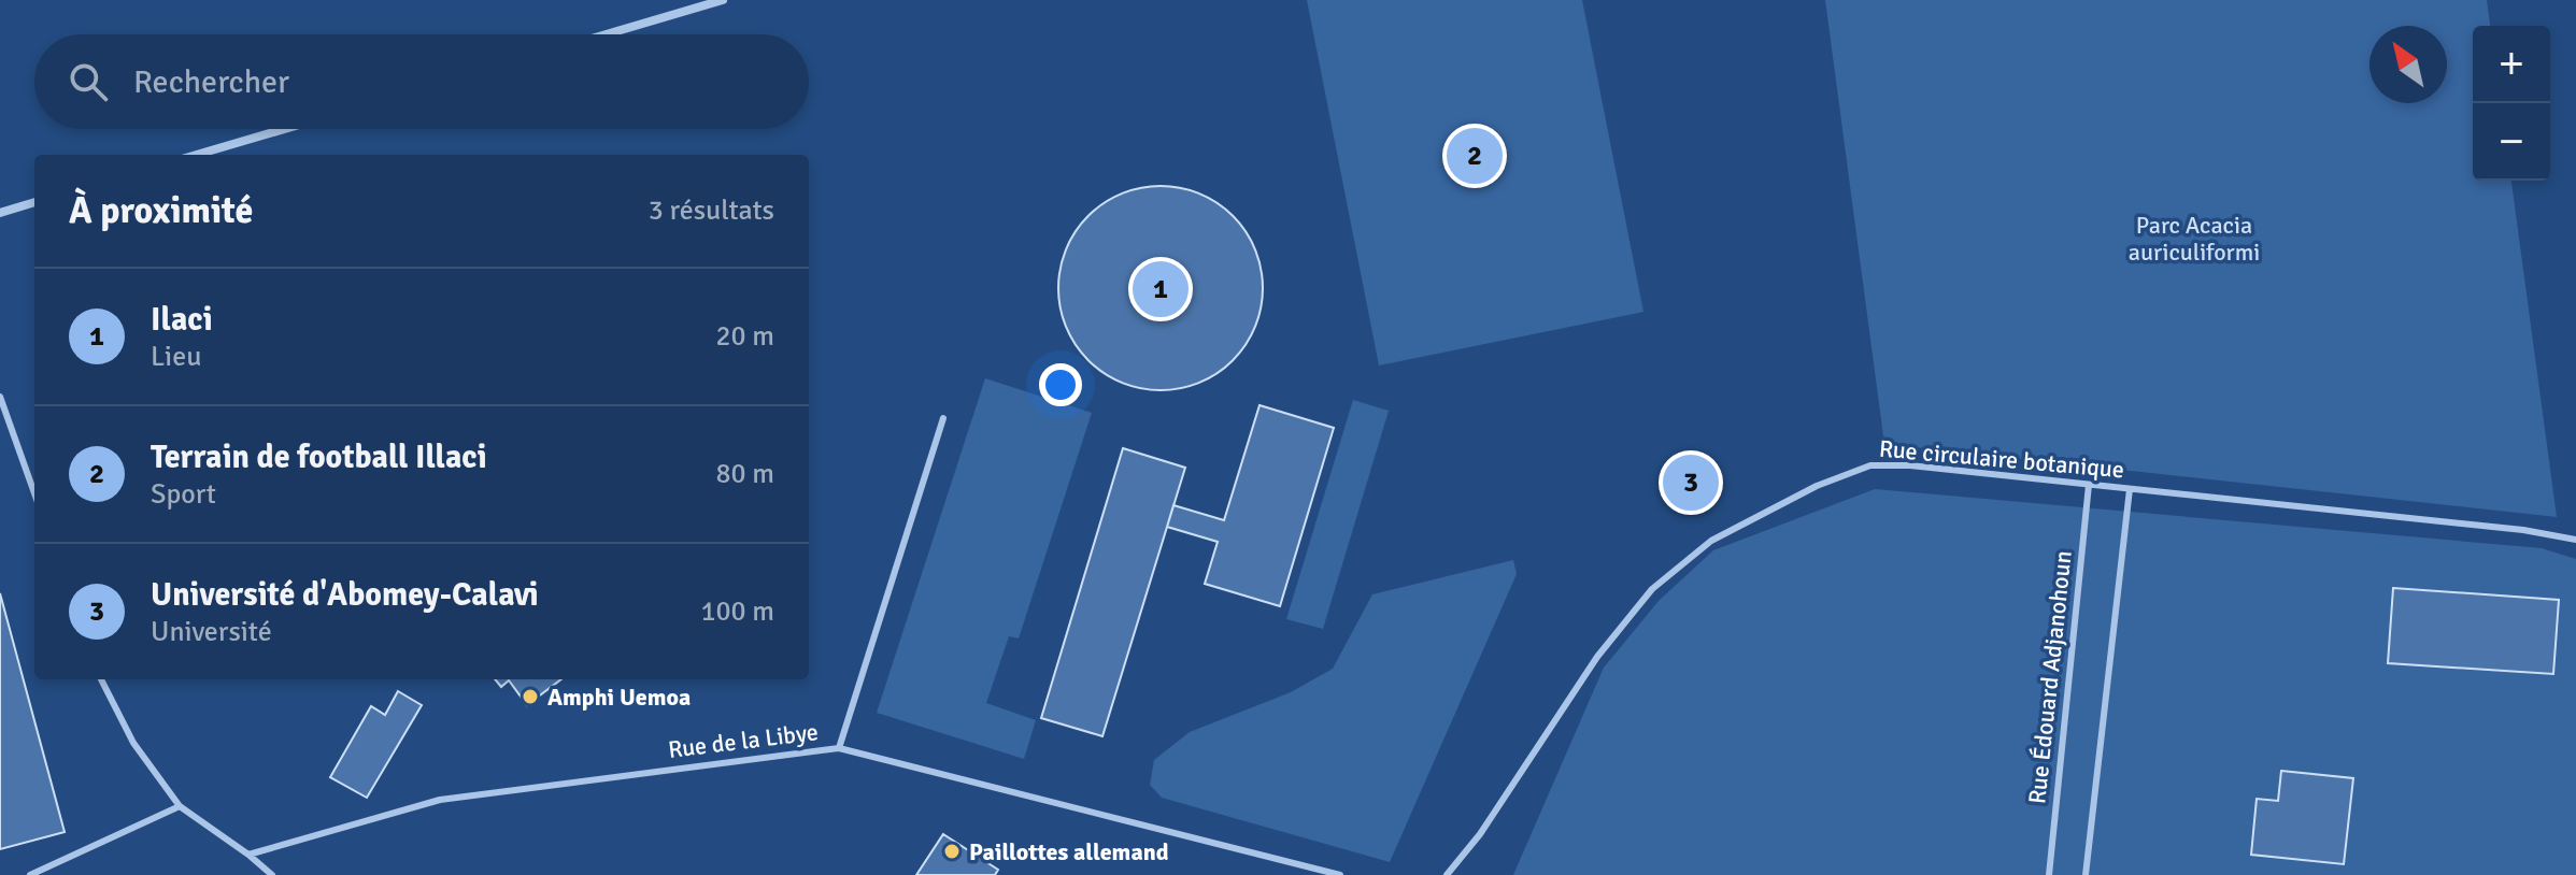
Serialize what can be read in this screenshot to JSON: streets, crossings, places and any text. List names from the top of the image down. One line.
{"streets":{"lane":["Rue circulaire botanique","Rue Édouard Adjanohoun","Rue de la Libye"]},"crossings":[["Rue circulaire botanique","Rue Édouard Adjanohoun"]],"parks":["Parc Acacia auriculiformi"],"places":["Amphi Uemoa","Paillottes allemand"],"north":"top left","page":{"map_buttons":["+","−"],"search":"Rechercher","pins":["2","1","3"],"heading":["À proximité","3 résultats"],"list":[{"mark":"1","name":"Ilaci","note":"Lieu","value":"20 m"},{"mark":"2","name":"Terrain de football Illaci","note":"Sport","value":"80 m"},{"mark":"3","name":"Université d'Abomey-Calavi","note":"Université","value":"100 m"}]}}
